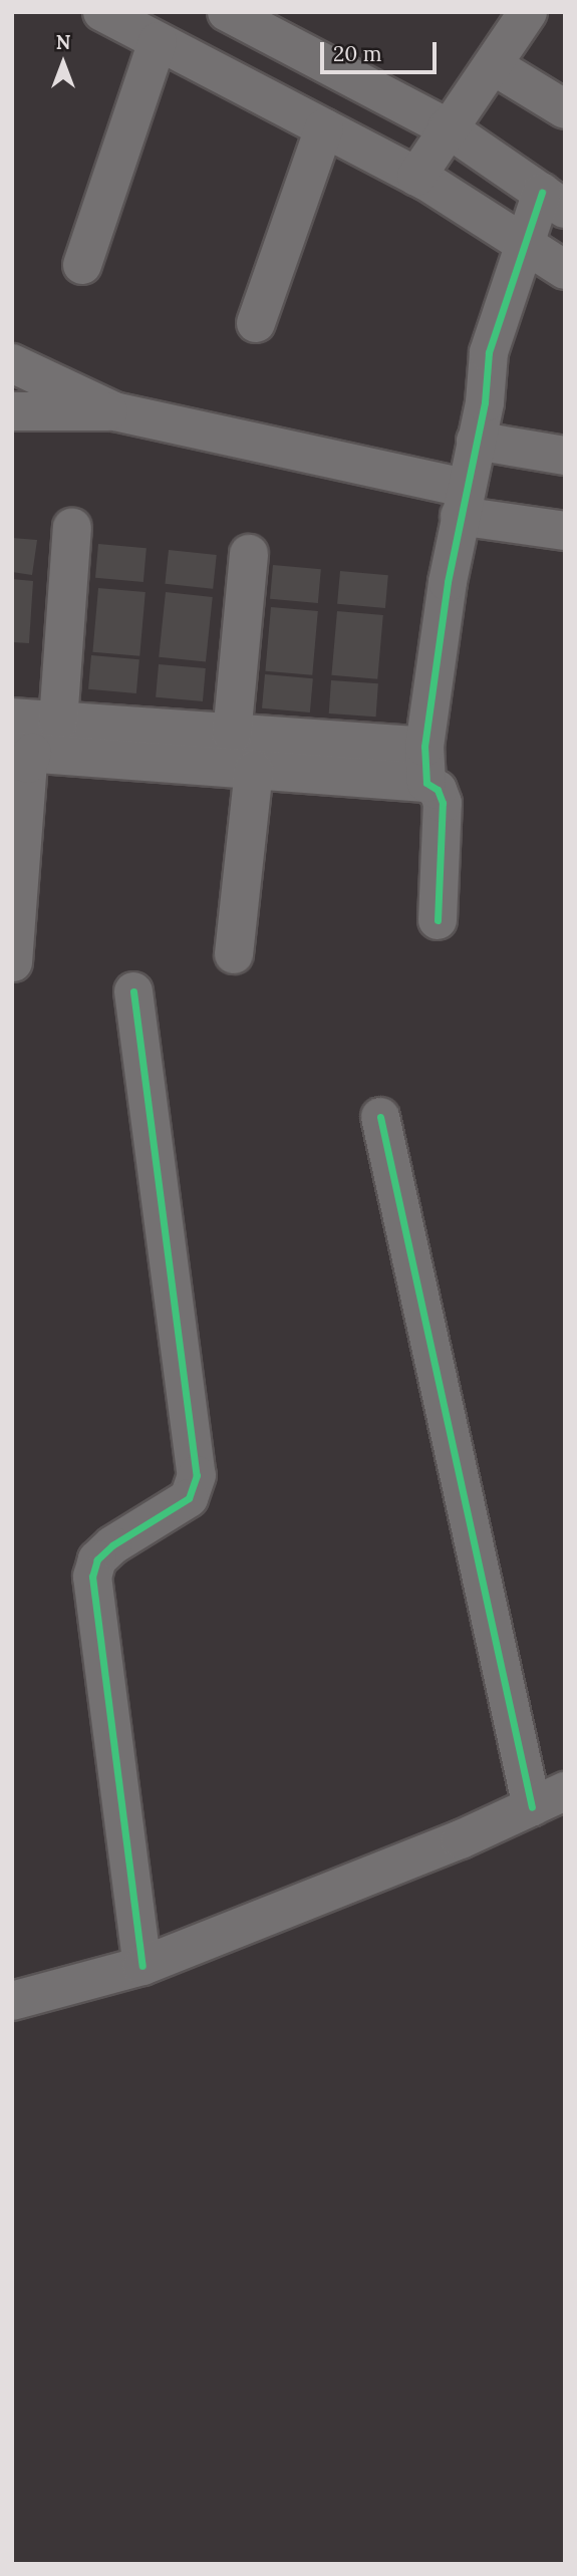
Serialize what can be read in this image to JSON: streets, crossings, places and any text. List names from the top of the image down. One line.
{"scale_bar":"20 m","north":"top"}
